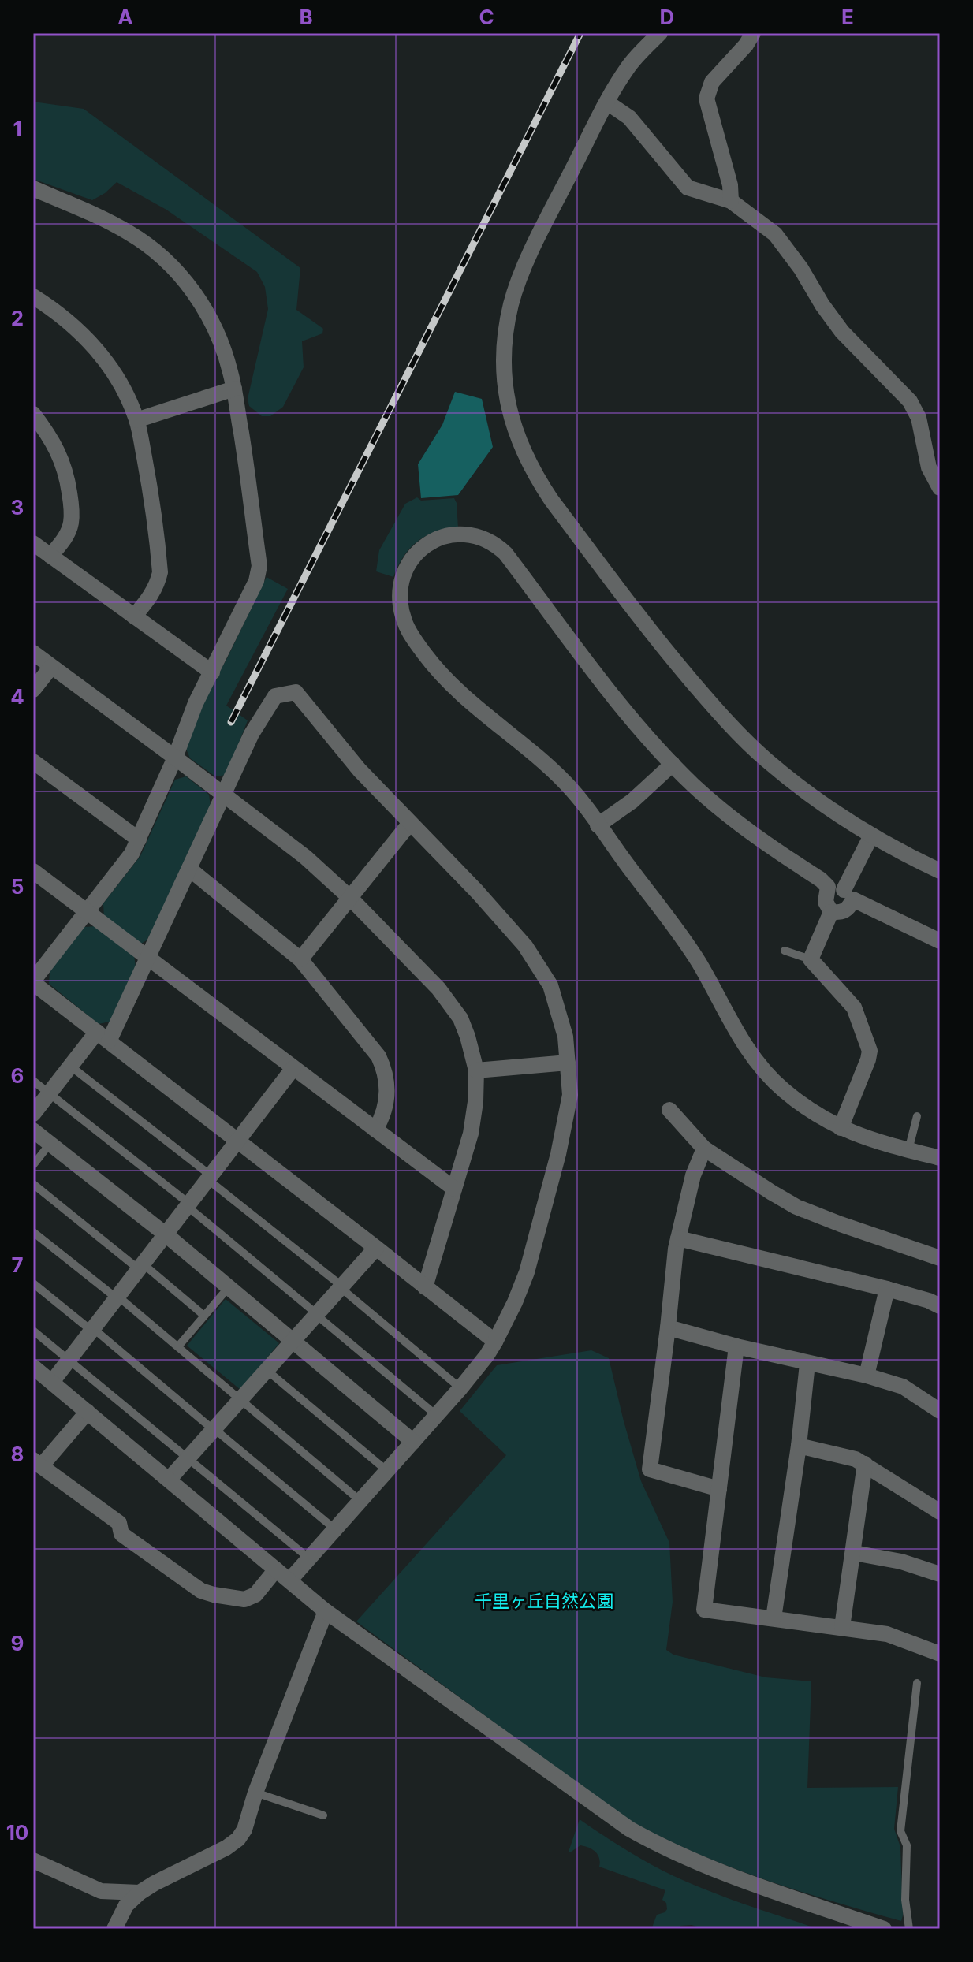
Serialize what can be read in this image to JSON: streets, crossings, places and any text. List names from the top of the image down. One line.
{"parks":["千里ヶ丘自然公園"],"grid":{"columns":["A","B","C","D","E"],"rows":["1","2","3","4","5","6","7","8","9","10"]}}
